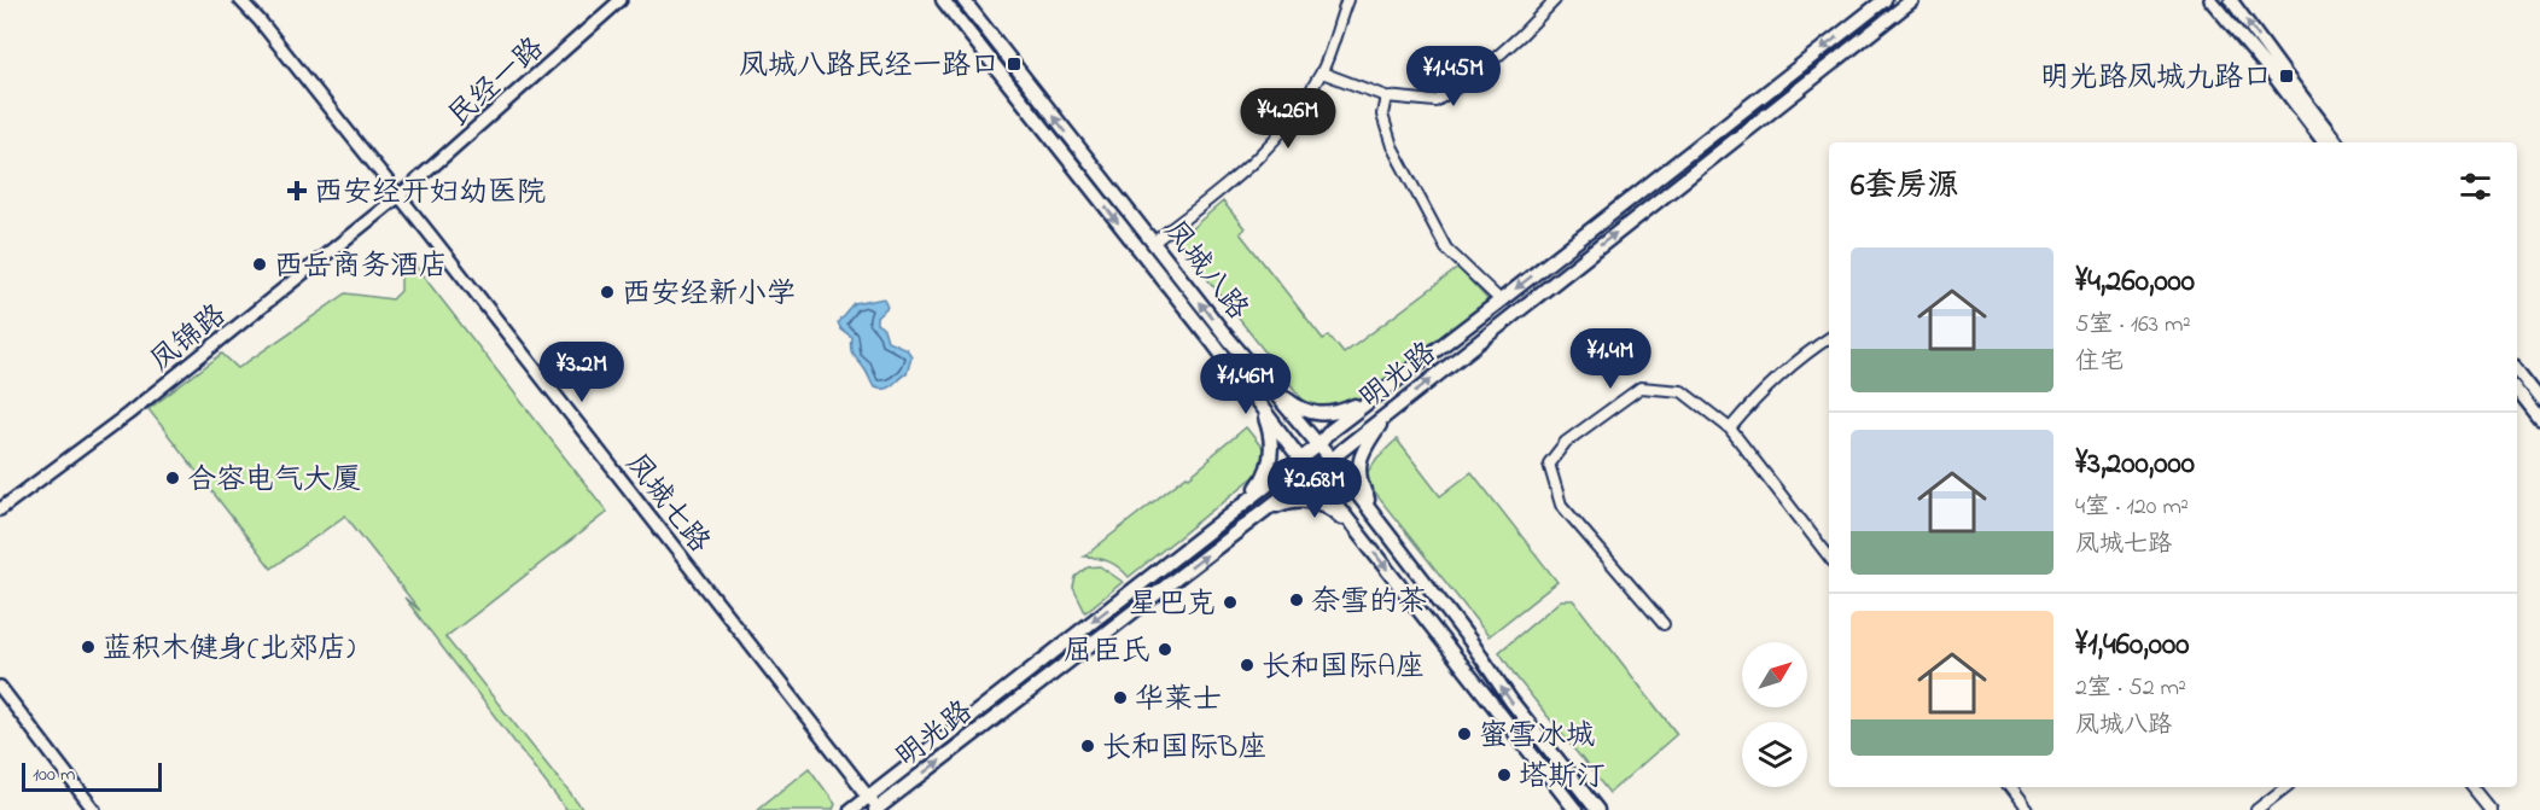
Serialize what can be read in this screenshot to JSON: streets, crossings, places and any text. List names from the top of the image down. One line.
{"streets":{"main road":["凤城八路","明光路"],"street":["民经一路","凤锦路","凤城七路"]},"crossings":[["民经一路","凤锦路"],["民经一路","凤城七路"],["凤城八路","明光路"],["凤锦路","凤城七路"],["明光路","凤城七路"]],"places":{"transit":["凤城八路民经一路口","明光路凤城九路口"],"health":["西安经开妇幼医院"],"other":["西岳商务酒店","西安经新小学","合容电气大厦","奈雪的茶","星巴克","蓝积木健身(北郊店)","屈臣氏","长和国际A座","华莱士","蜜雪冰城","长和国际B座","塔斯汀"]},"scale_bar":"100 m","north":"top right","page":{"price":["¥1.45M","¥4.26M","¥1.4M","¥3.2M","¥1.46M","¥2.68M"],"heading":"6套房源","list":[{"name":"¥4,260,000","note":"5室 · 163 m² · 住宅"},{"name":"¥3,200,000","note":"4室 · 120 m² · 凤城七路"},{"name":"¥1,460,000","note":"2室 · 52 m² · 凤城八路"}],"scale":"100 m"}}
